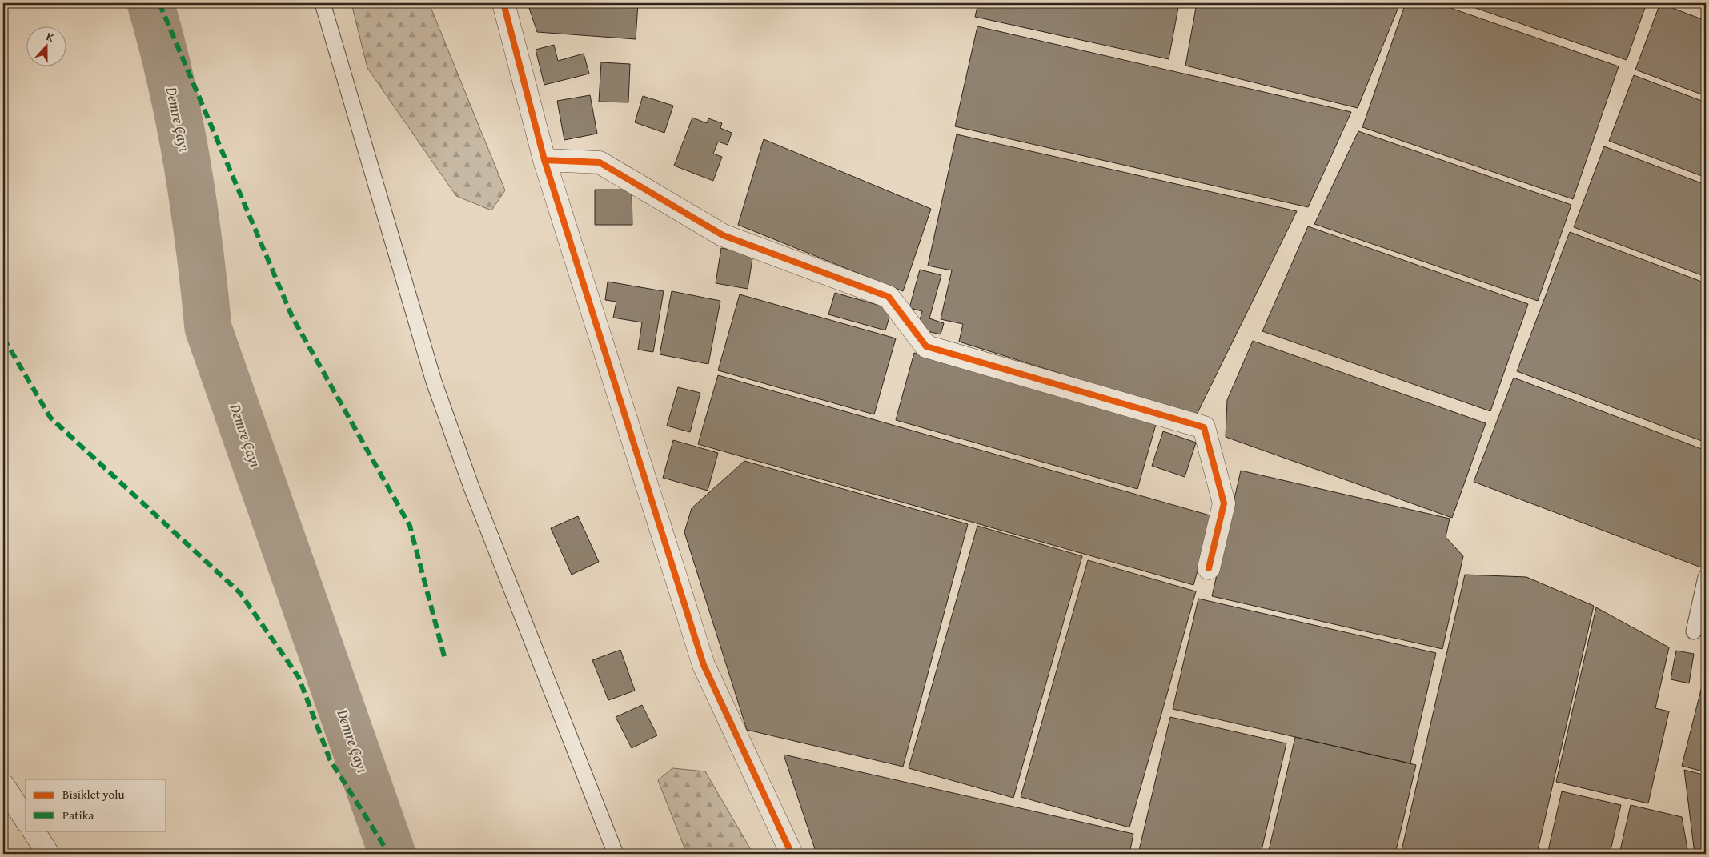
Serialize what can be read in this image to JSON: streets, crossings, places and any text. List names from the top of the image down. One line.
{"water":["Demre Çayı"],"legend":["Bisiklet yolu","Patika"],"north":"top"}
